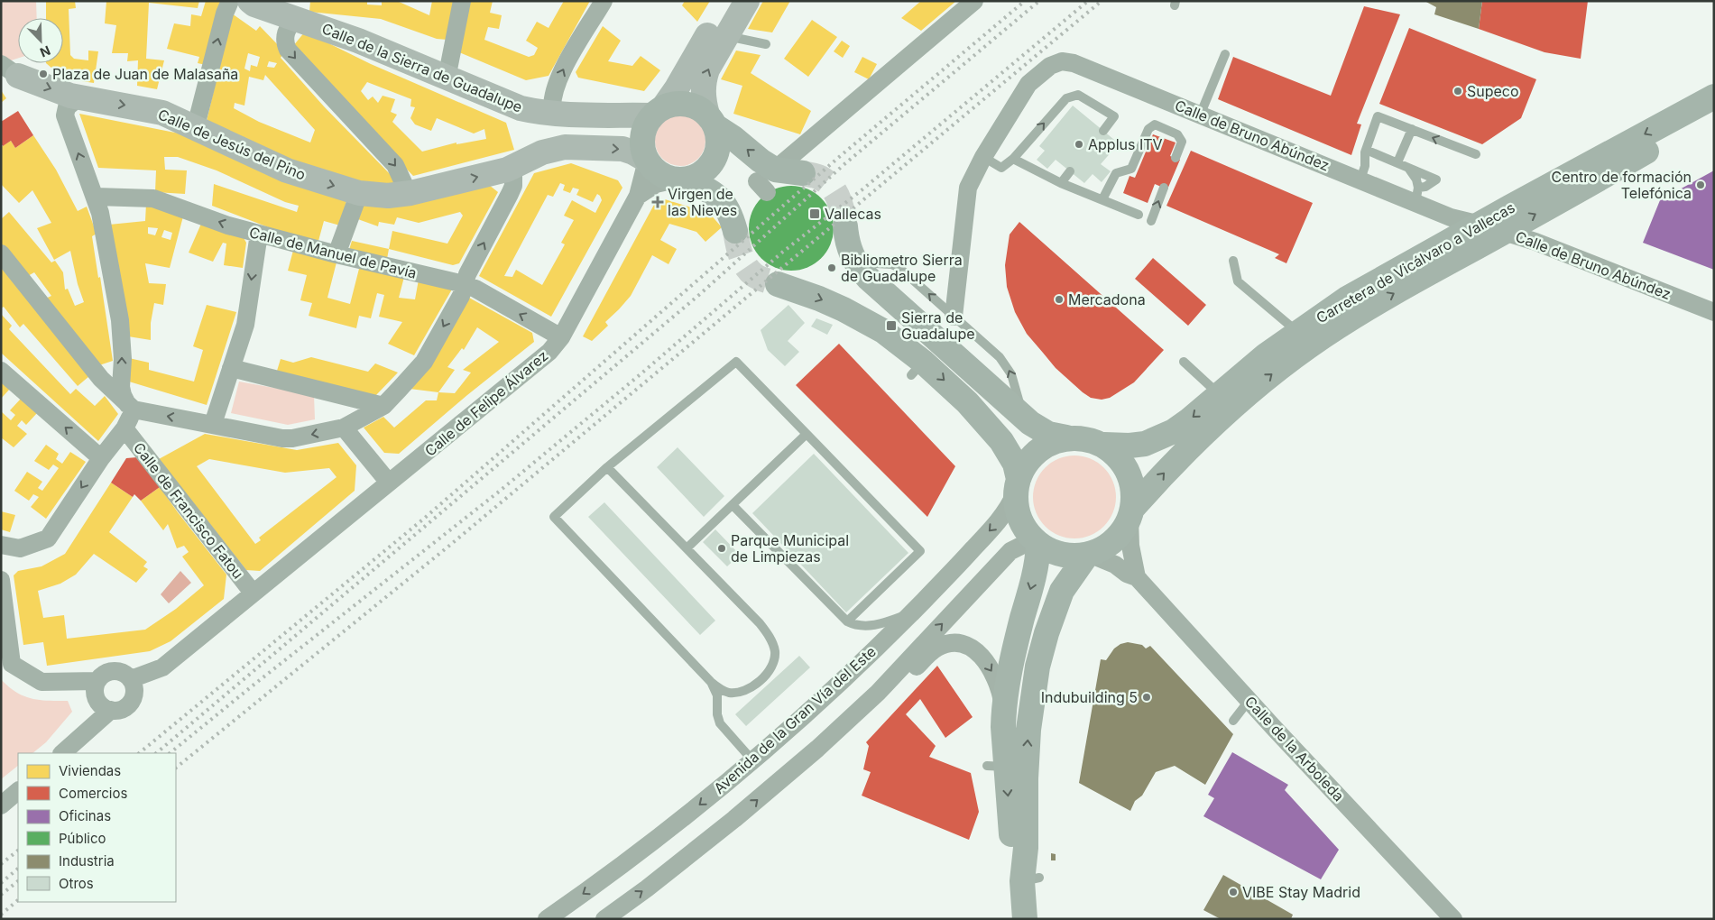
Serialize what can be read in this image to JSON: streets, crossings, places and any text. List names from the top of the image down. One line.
{"streets":{"main road":["Carretera de Vicálvaro a Vallecas"],"street":["Calle de la Sierra de Guadalupe","Calle de Bruno Abúndez","Calle de Jesús del Pino","Calle de Manuel de Pavía","Calle de Felipe Álvarez","Calle de Francisco Fatou","Avenida de la Gran Vía del Este","Calle de la Arboleda"]},"crossings":[["Calle de la Sierra de Guadalupe","Calle de Jesús del Pino"],["Calle de la Sierra de Guadalupe","Calle de Felipe Álvarez"],["Calle de Bruno Abúndez","Carretera de Vicálvaro a Vallecas"],["Calle de Jesús del Pino","Calle de Felipe Álvarez"],["Calle de Manuel de Pavía","Calle de Felipe Álvarez"],["Carretera de Vicálvaro a Vallecas","Avenida de la Gran Vía del Este"],["Carretera de Vicálvaro a Vallecas","Calle de la Arboleda"],["Calle de Felipe Álvarez","Calle de Francisco Fatou"],["Avenida de la Gran Vía del Este","Calle de la Arboleda"]],"one_way":["Calle de Jesús del Pino","Calle de Manuel de Pavía"],"places":{"other":["Plaza de Juan de Malasaña","Supeco","Applus ITV","Centro de formación Telefónica","Bibliometro Sierra de Guadalupe","Mercadona","Parque Municipal de Limpiezas","Indubuilding 5","VIBE Stay Madrid"],"health":["Virgen de las Nieves"],"transit":["Vallecas","Sierra de Guadalupe"]},"legend":["Viviendas","Comercios","Oficinas","Público","Industria","Otros"],"north":"bottom right"}
